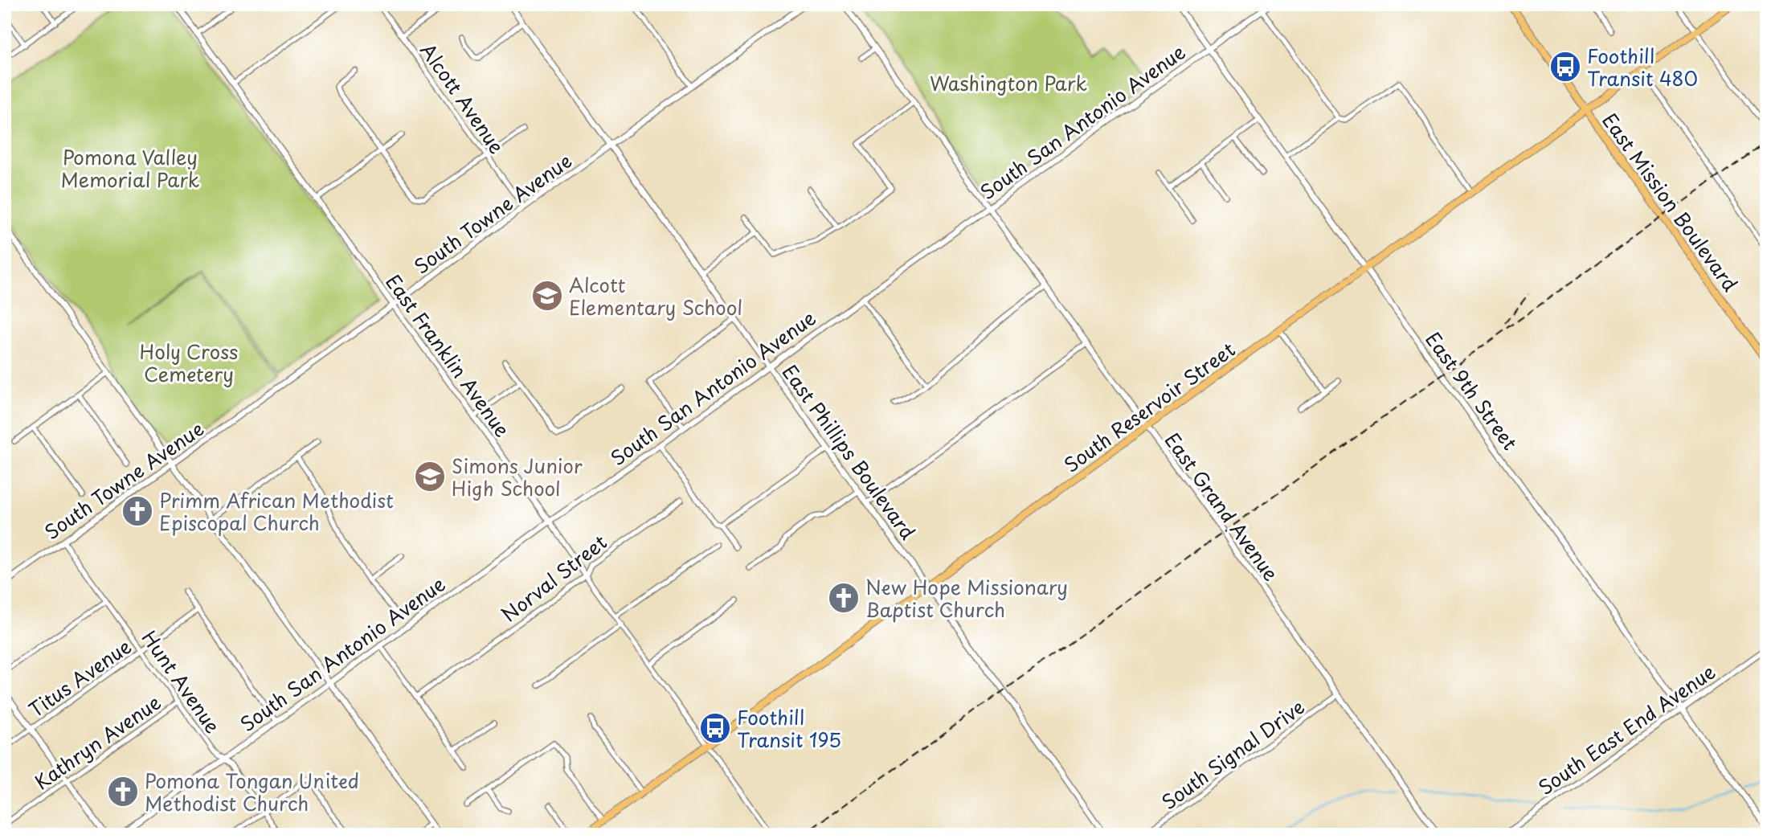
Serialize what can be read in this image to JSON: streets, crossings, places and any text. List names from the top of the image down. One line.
{"streets":{"main road":["East Mission Boulevard","South Reservoir Street"],"street":["Alcott Avenue","South San Antonio Avenue","South Towne Avenue","East Franklin Avenue","East 9th Street","East Phillips Boulevard","East Grand Avenue","Norval Street","Titus Avenue","Hunt Avenue","South East End Avenue","Kathryn Avenue","South Signal Drive"]},"crossings":[["Alcott Avenue","South Towne Avenue"],["South San Antonio Avenue","East Franklin Avenue"],["South San Antonio Avenue","East 9th Street"],["South San Antonio Avenue","East Phillips Boulevard"],["South San Antonio Avenue","East Grand Avenue"],["South San Antonio Avenue","Hunt Avenue"],["East Mission Boulevard","South Reservoir Street"],["South Towne Avenue","East Franklin Avenue"],["South Towne Avenue","East Phillips Boulevard"],["South Towne Avenue","Hunt Avenue"],["East Franklin Avenue","South Reservoir Street"],["East Franklin Avenue","Norval Street"],["East 9th Street","South Reservoir Street"],["East 9th Street","South East End Avenue"],["South Reservoir Street","East Phillips Boulevard"],["South Reservoir Street","East Grand Avenue"],["East Grand Avenue","South Signal Drive"],["Titus Avenue","Hunt Avenue"],["Hunt Avenue","Kathryn Avenue"]],"parks":["Washington Park","Pomona Valley Memorial Park","Holy Cross Cemetery"],"places":{"bus stop":["Foothill Transit 480","Foothill Transit 195"],"school or university":["Alcott Elementary School","Simons Junior High School"],"church":["Primm African Methodist Episcopal Church","New Hope Missionary Baptist Church","Pomona Tongan United Methodist Church"]}}
